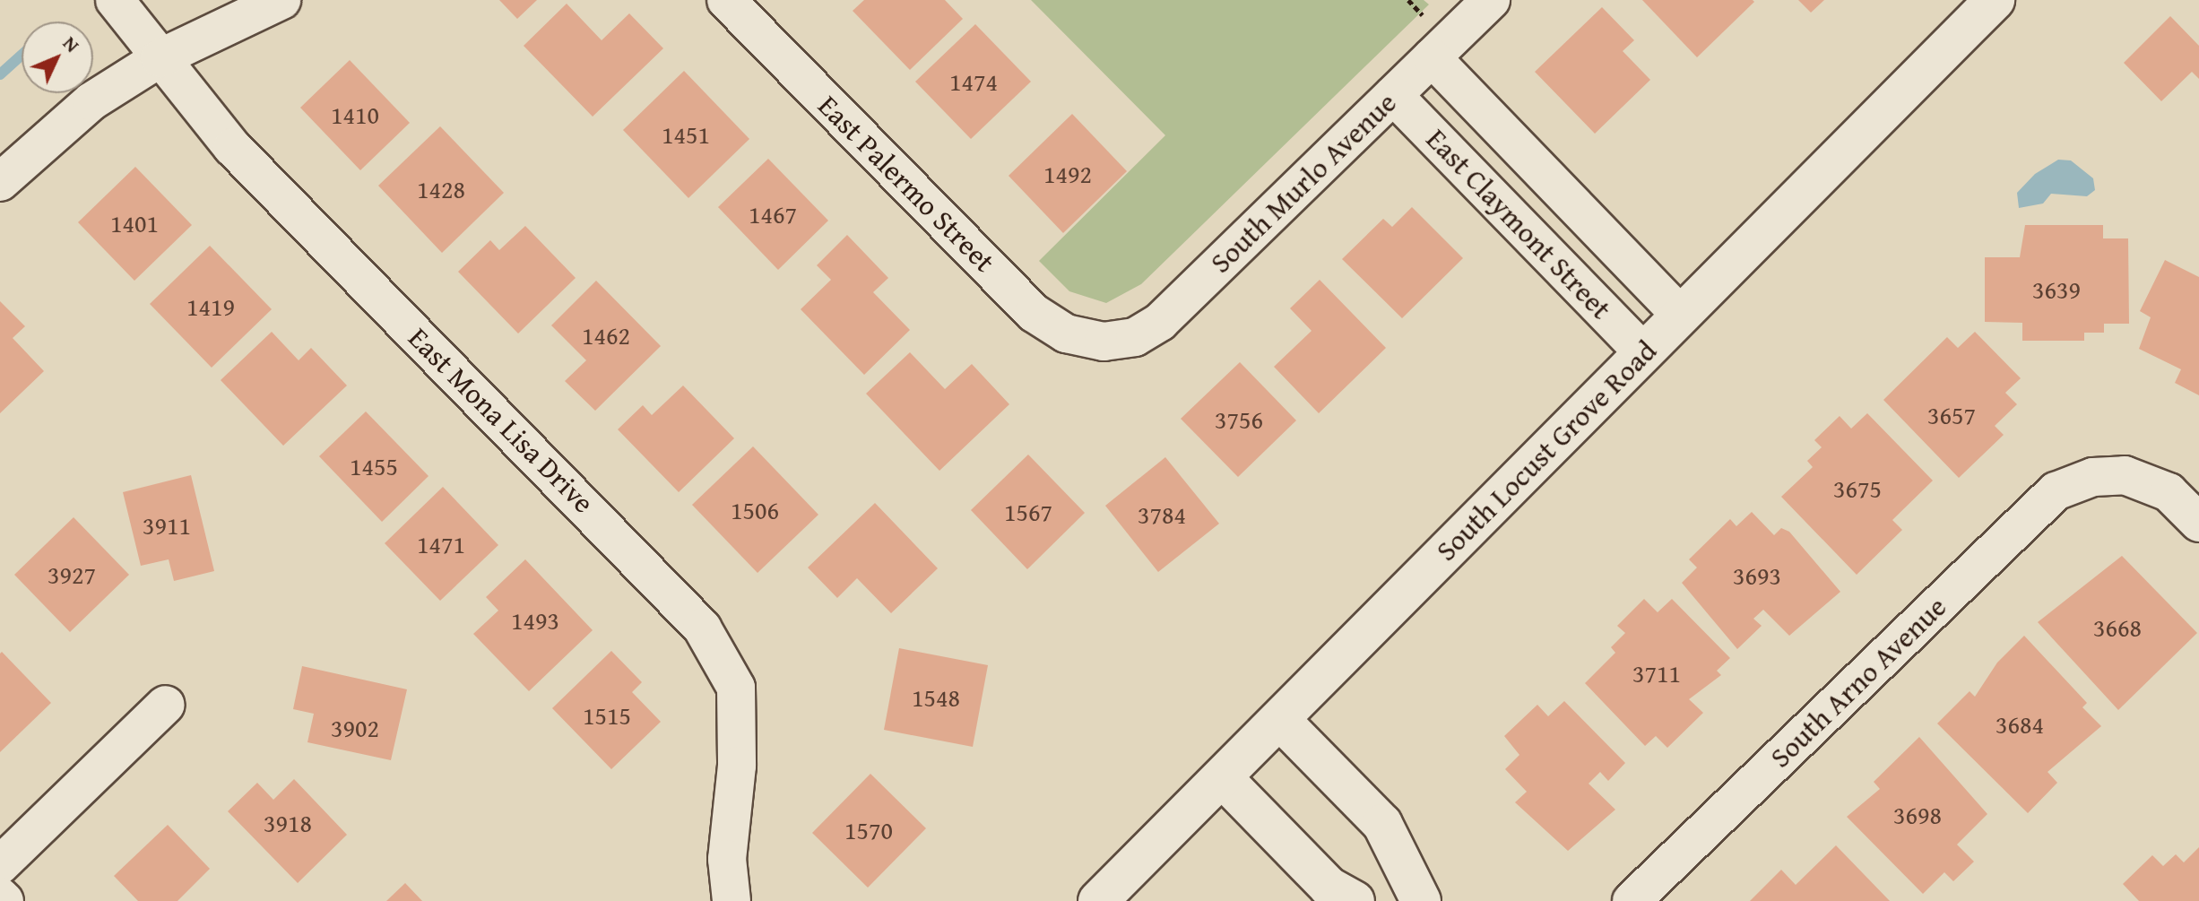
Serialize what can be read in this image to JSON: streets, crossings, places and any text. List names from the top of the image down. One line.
{"streets":{"main road":["South Locust Grove Road"],"street":["South Murlo Avenue","East Palermo Street","East Claymont Street","East Mona Lisa Drive","South Arno Avenue"]},"crossings":[["South Murlo Avenue","East Palermo Street"],["South Murlo Avenue","East Claymont Street"],["East Claymont Street","South Locust Grove Road"]],"house_numbers":["1474","1410","1451","1492","1428","1467","1401","3639","1419","1462","3657","3756","1455","3675","1506","1567","3784","3911","1471","3927","3693","1493","3668","3711","1548","1515","3684","3902","3698","3918","1570"],"north":"top right"}
